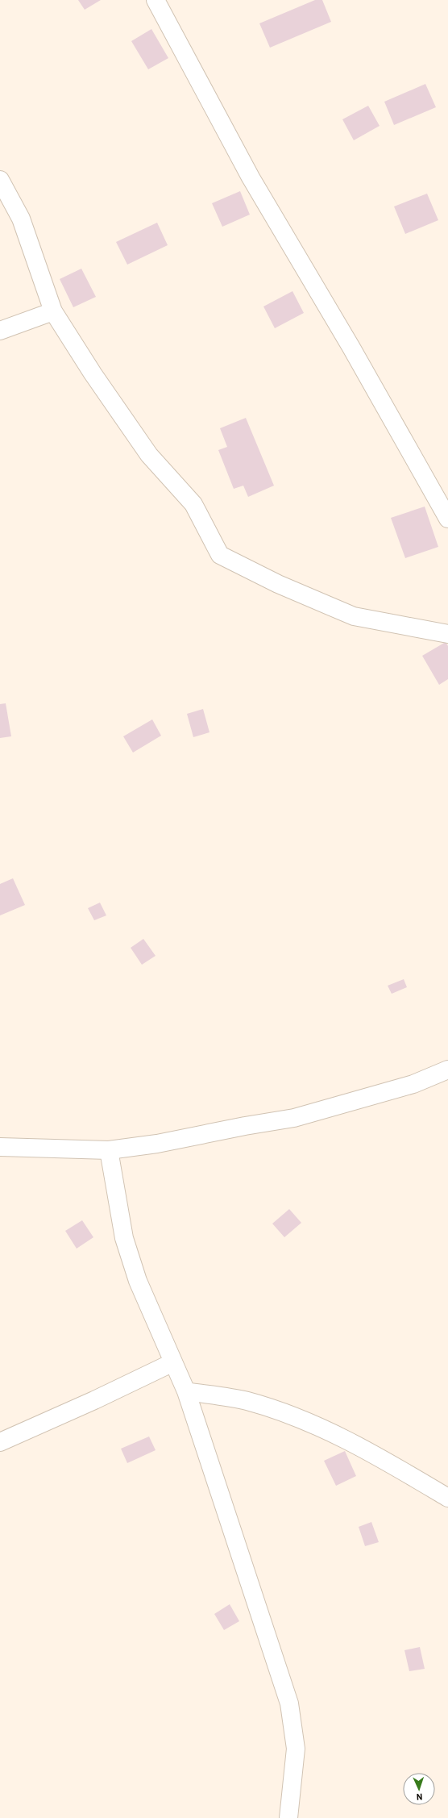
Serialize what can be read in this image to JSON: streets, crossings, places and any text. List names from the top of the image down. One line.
{"north":"bottom"}
